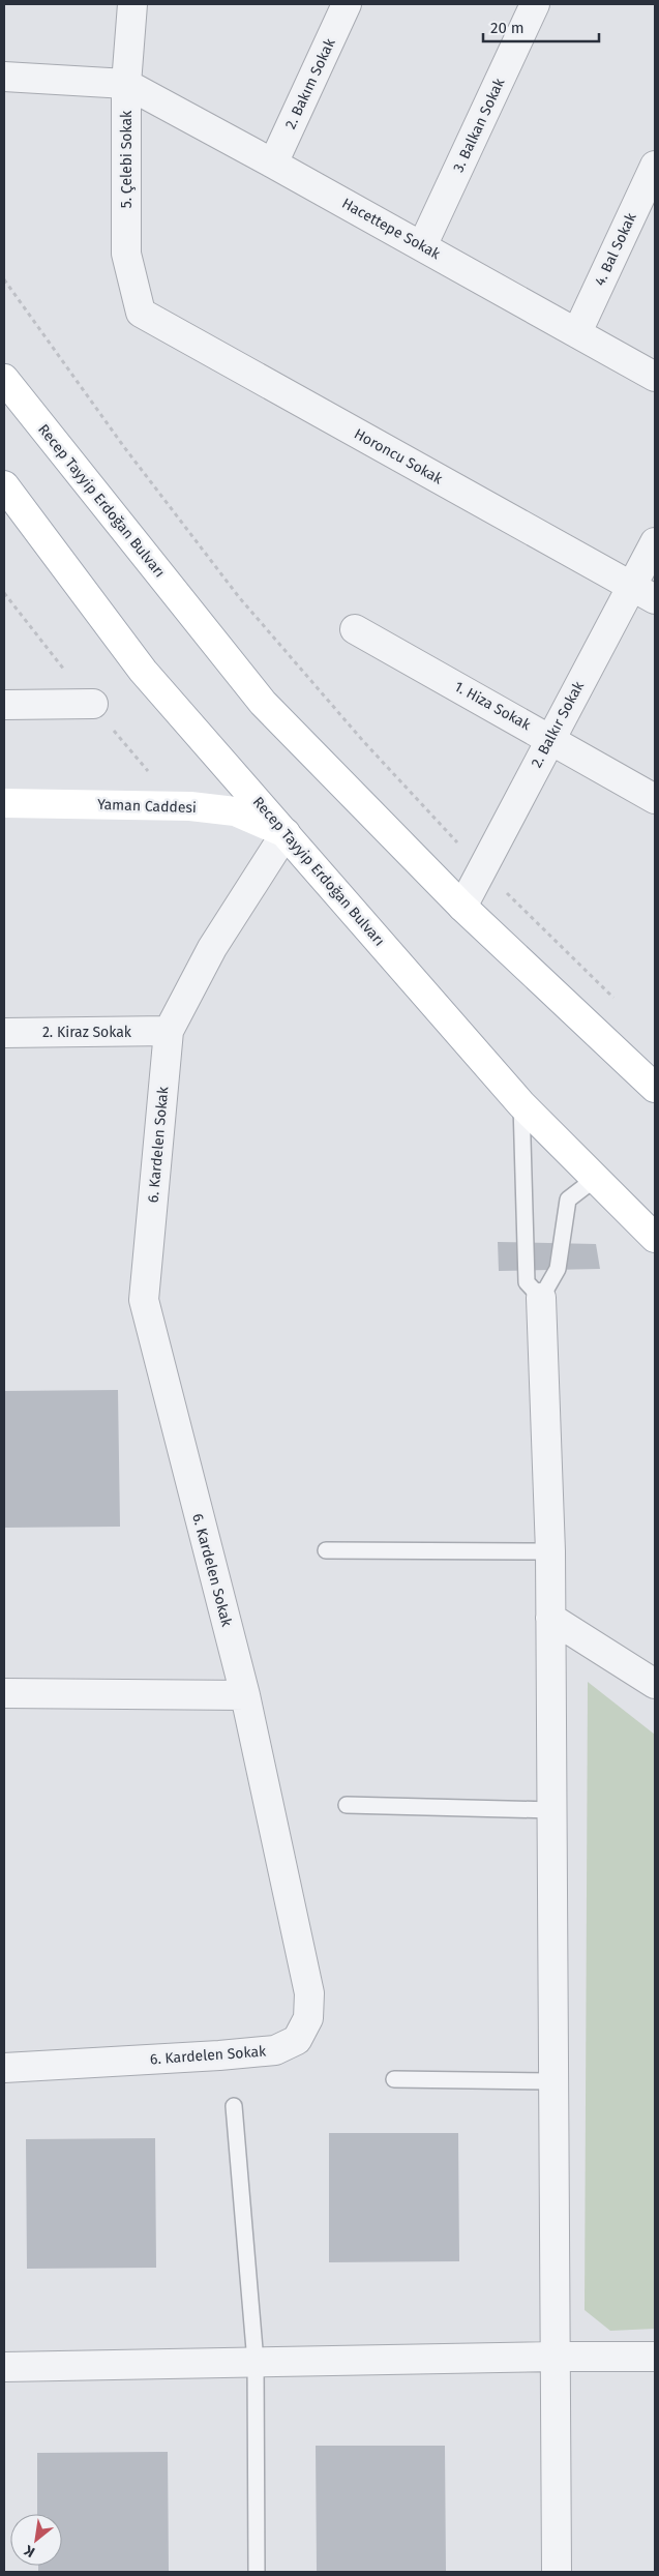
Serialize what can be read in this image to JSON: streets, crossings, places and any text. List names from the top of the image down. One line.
{"streets":{"main road":["Recep Tayyip Erdoğan Bulvarı","Yaman Caddesi"],"street":["2. Bakım Sokak","3. Balkan Sokak","5. Çelebi Sokak","Hacettepe Sokak","4. Bal Sokak","Horoncu Sokak","1. Hiza Sokak","2. Balkır Sokak","2. Kiraz Sokak","6. Kardelen Sokak"]},"crossings":[["2. Bakım Sokak","Hacettepe Sokak"],["3. Balkan Sokak","Hacettepe Sokak"],["5. Çelebi Sokak","Hacettepe Sokak"],["5. Çelebi Sokak","Horoncu Sokak"],["Hacettepe Sokak","4. Bal Sokak"],["Horoncu Sokak","2. Balkır Sokak"],["Recep Tayyip Erdoğan Bulvarı","2. Balkır Sokak"],["Recep Tayyip Erdoğan Bulvarı","Yaman Caddesi"],["Recep Tayyip Erdoğan Bulvarı","6. Kardelen Sokak"],["1. Hiza Sokak","2. Balkır Sokak"],["Yaman Caddesi","6. Kardelen Sokak"],["2. Kiraz Sokak","6. Kardelen Sokak"]],"scale_bar":"20 m","north":"bottom left"}
